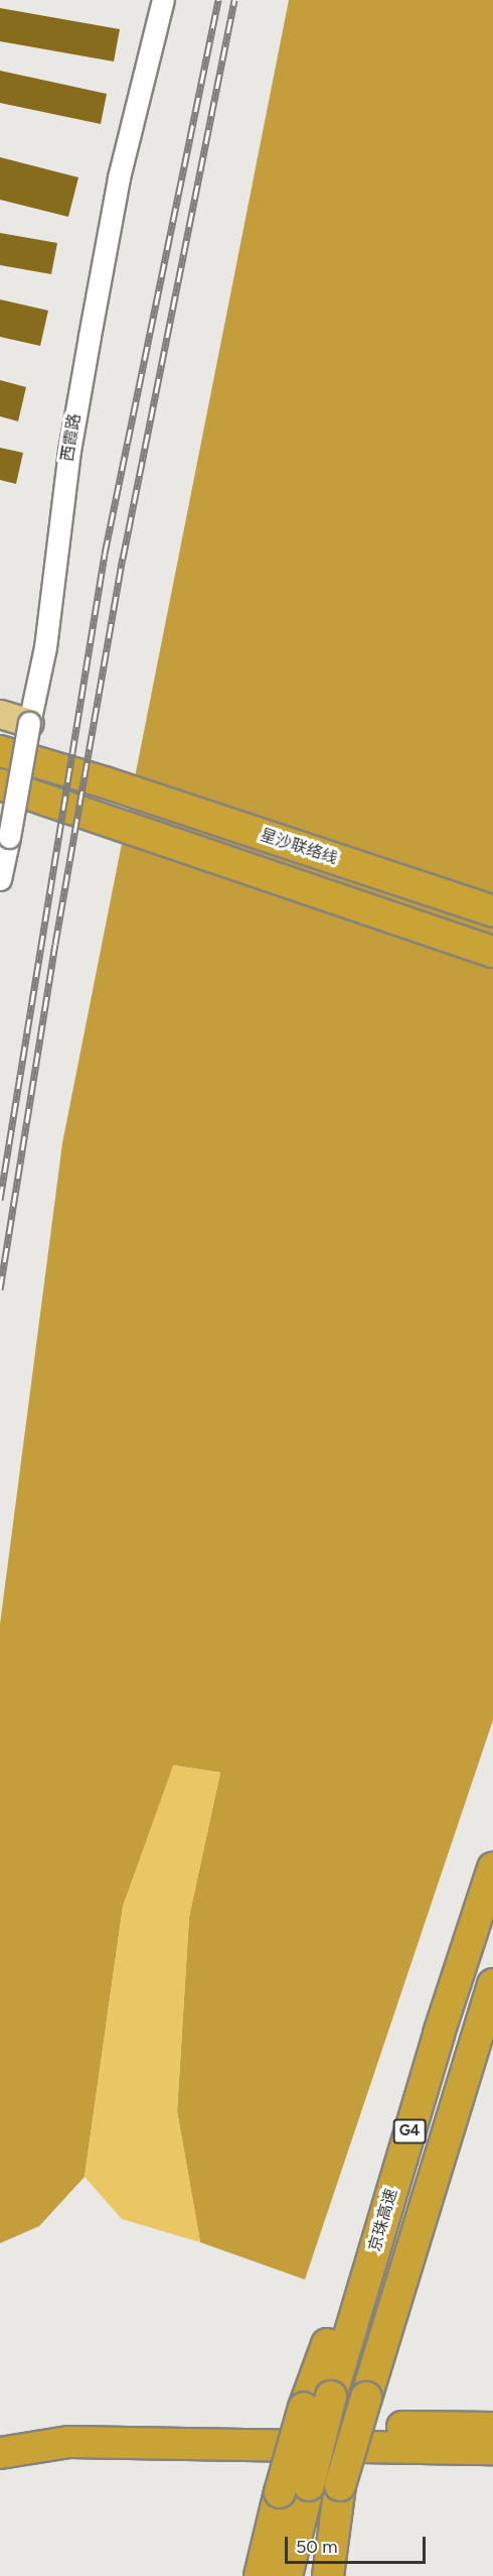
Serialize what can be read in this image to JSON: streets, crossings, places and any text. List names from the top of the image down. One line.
{"streets":{"highway":["星沙联络线","G4","京珠高速"],"street":["西霞路"]},"scale_bar":"50 m"}
